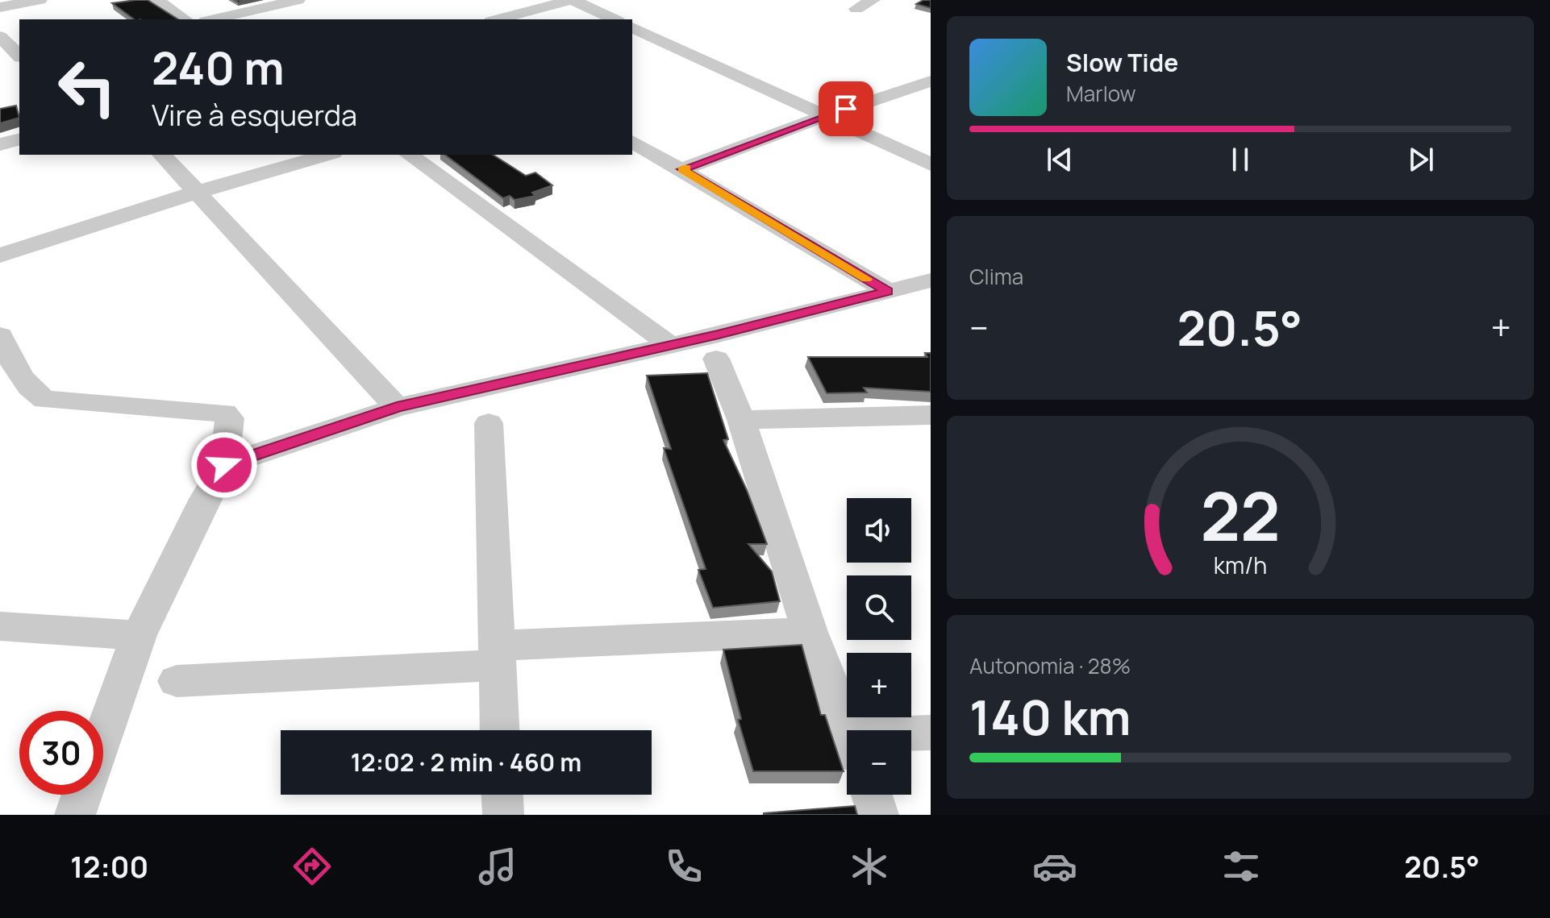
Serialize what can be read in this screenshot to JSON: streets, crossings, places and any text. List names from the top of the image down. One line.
{"page":{"turn":["240 m","Vire à esquerda"],"song":["Slow Tide","Marlow"],"tile":["Clima",["Autonomia · 28%","140 km"]],"heat":["−","20.5°","+"],"map_buttons":["+","−"],"limit":"30","trip":"12:02 · 2 min · 460 m","tabs":["12:00","20.5°"],"gauge":["22","km/h"]}}
